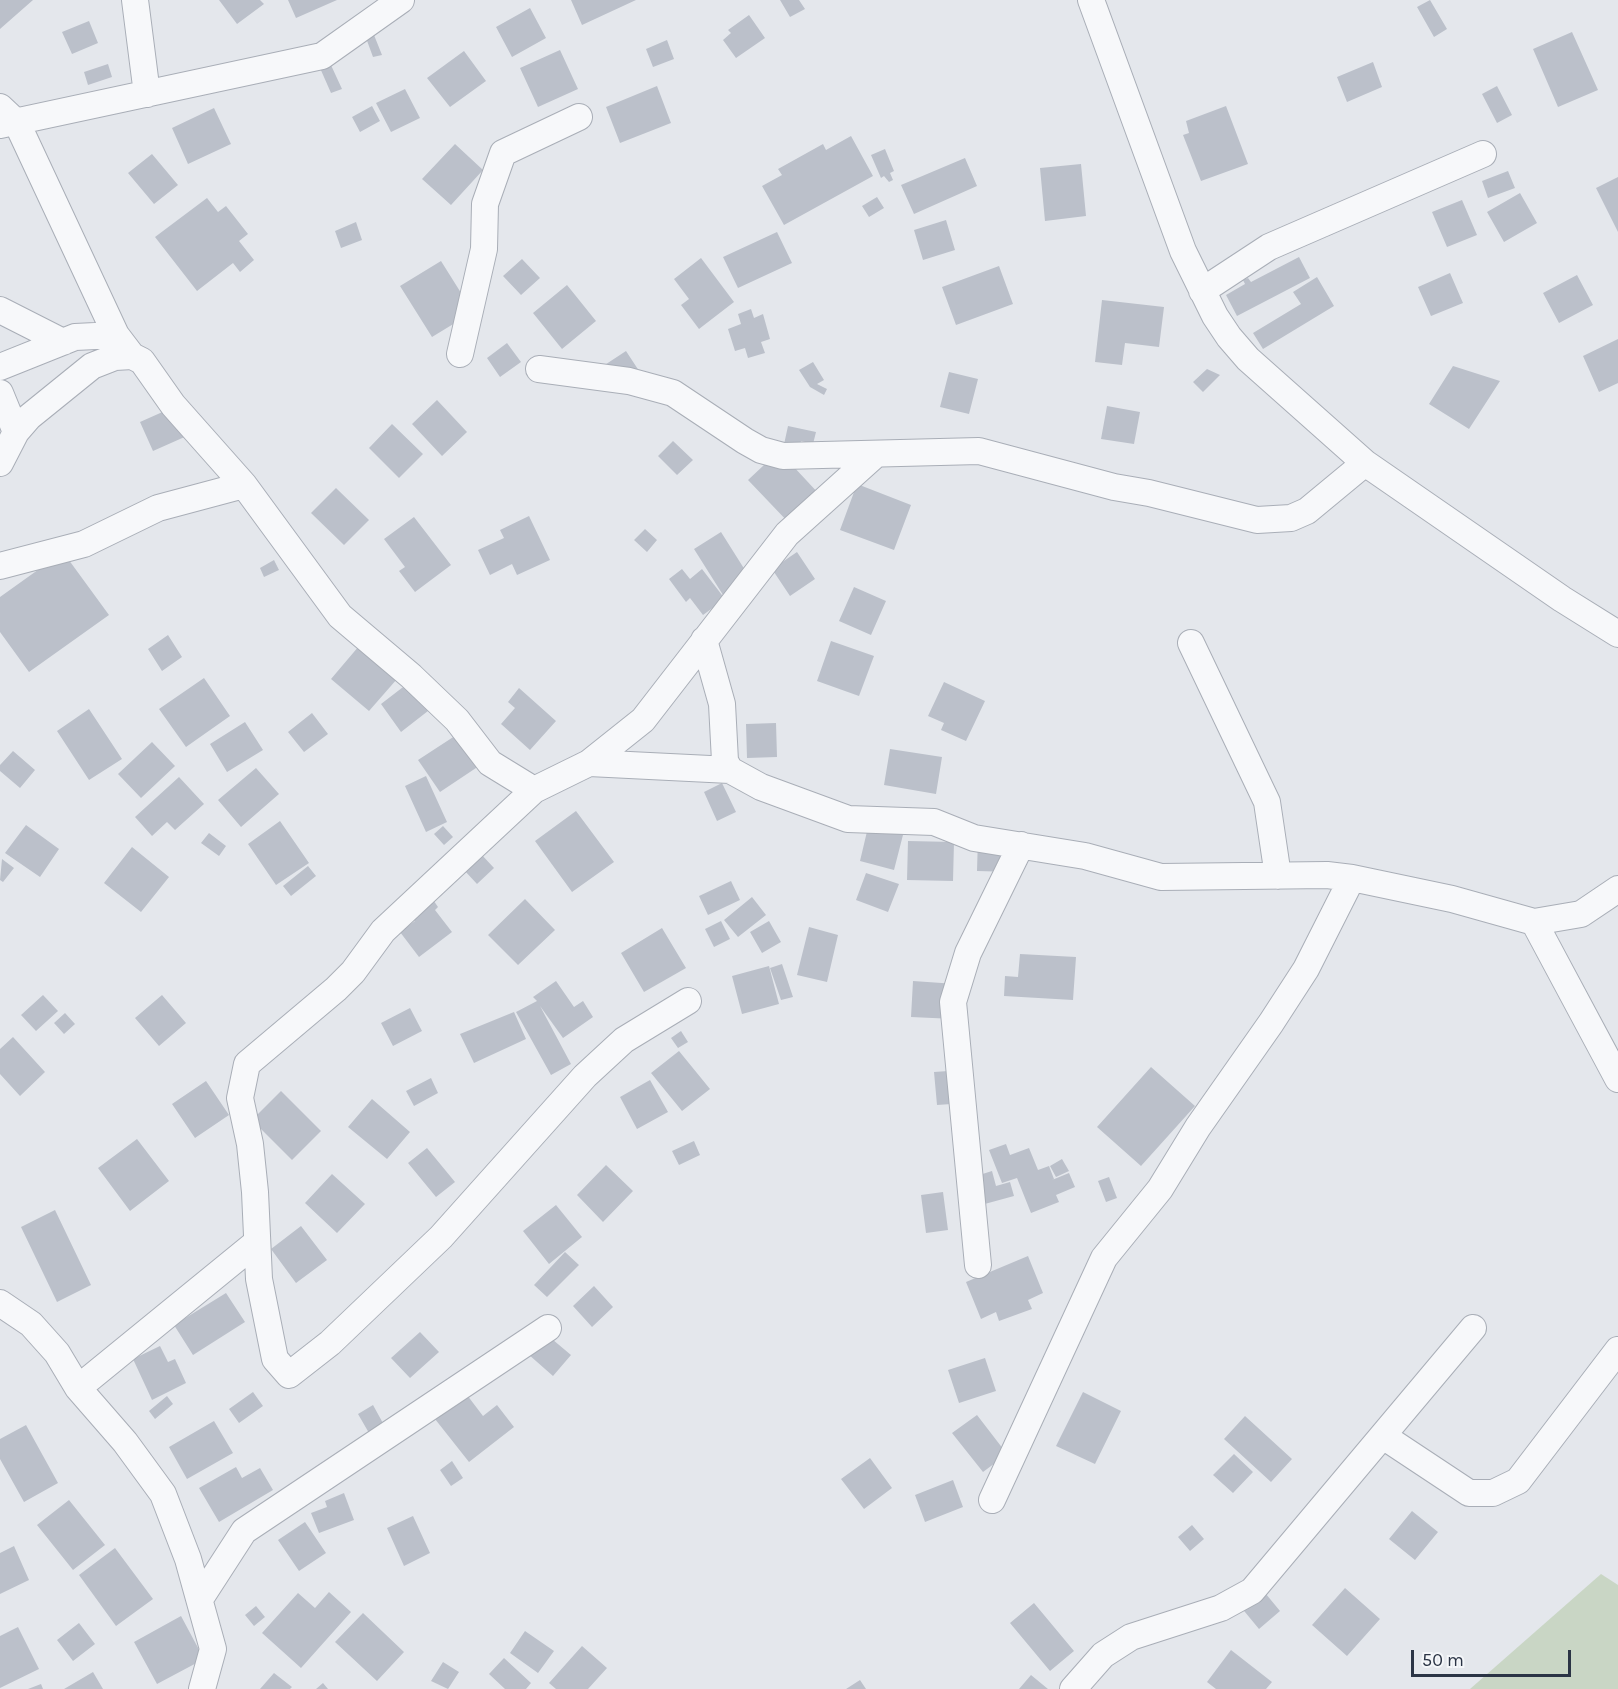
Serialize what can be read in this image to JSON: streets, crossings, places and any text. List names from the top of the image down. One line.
{"scale_bar":"50 m"}
